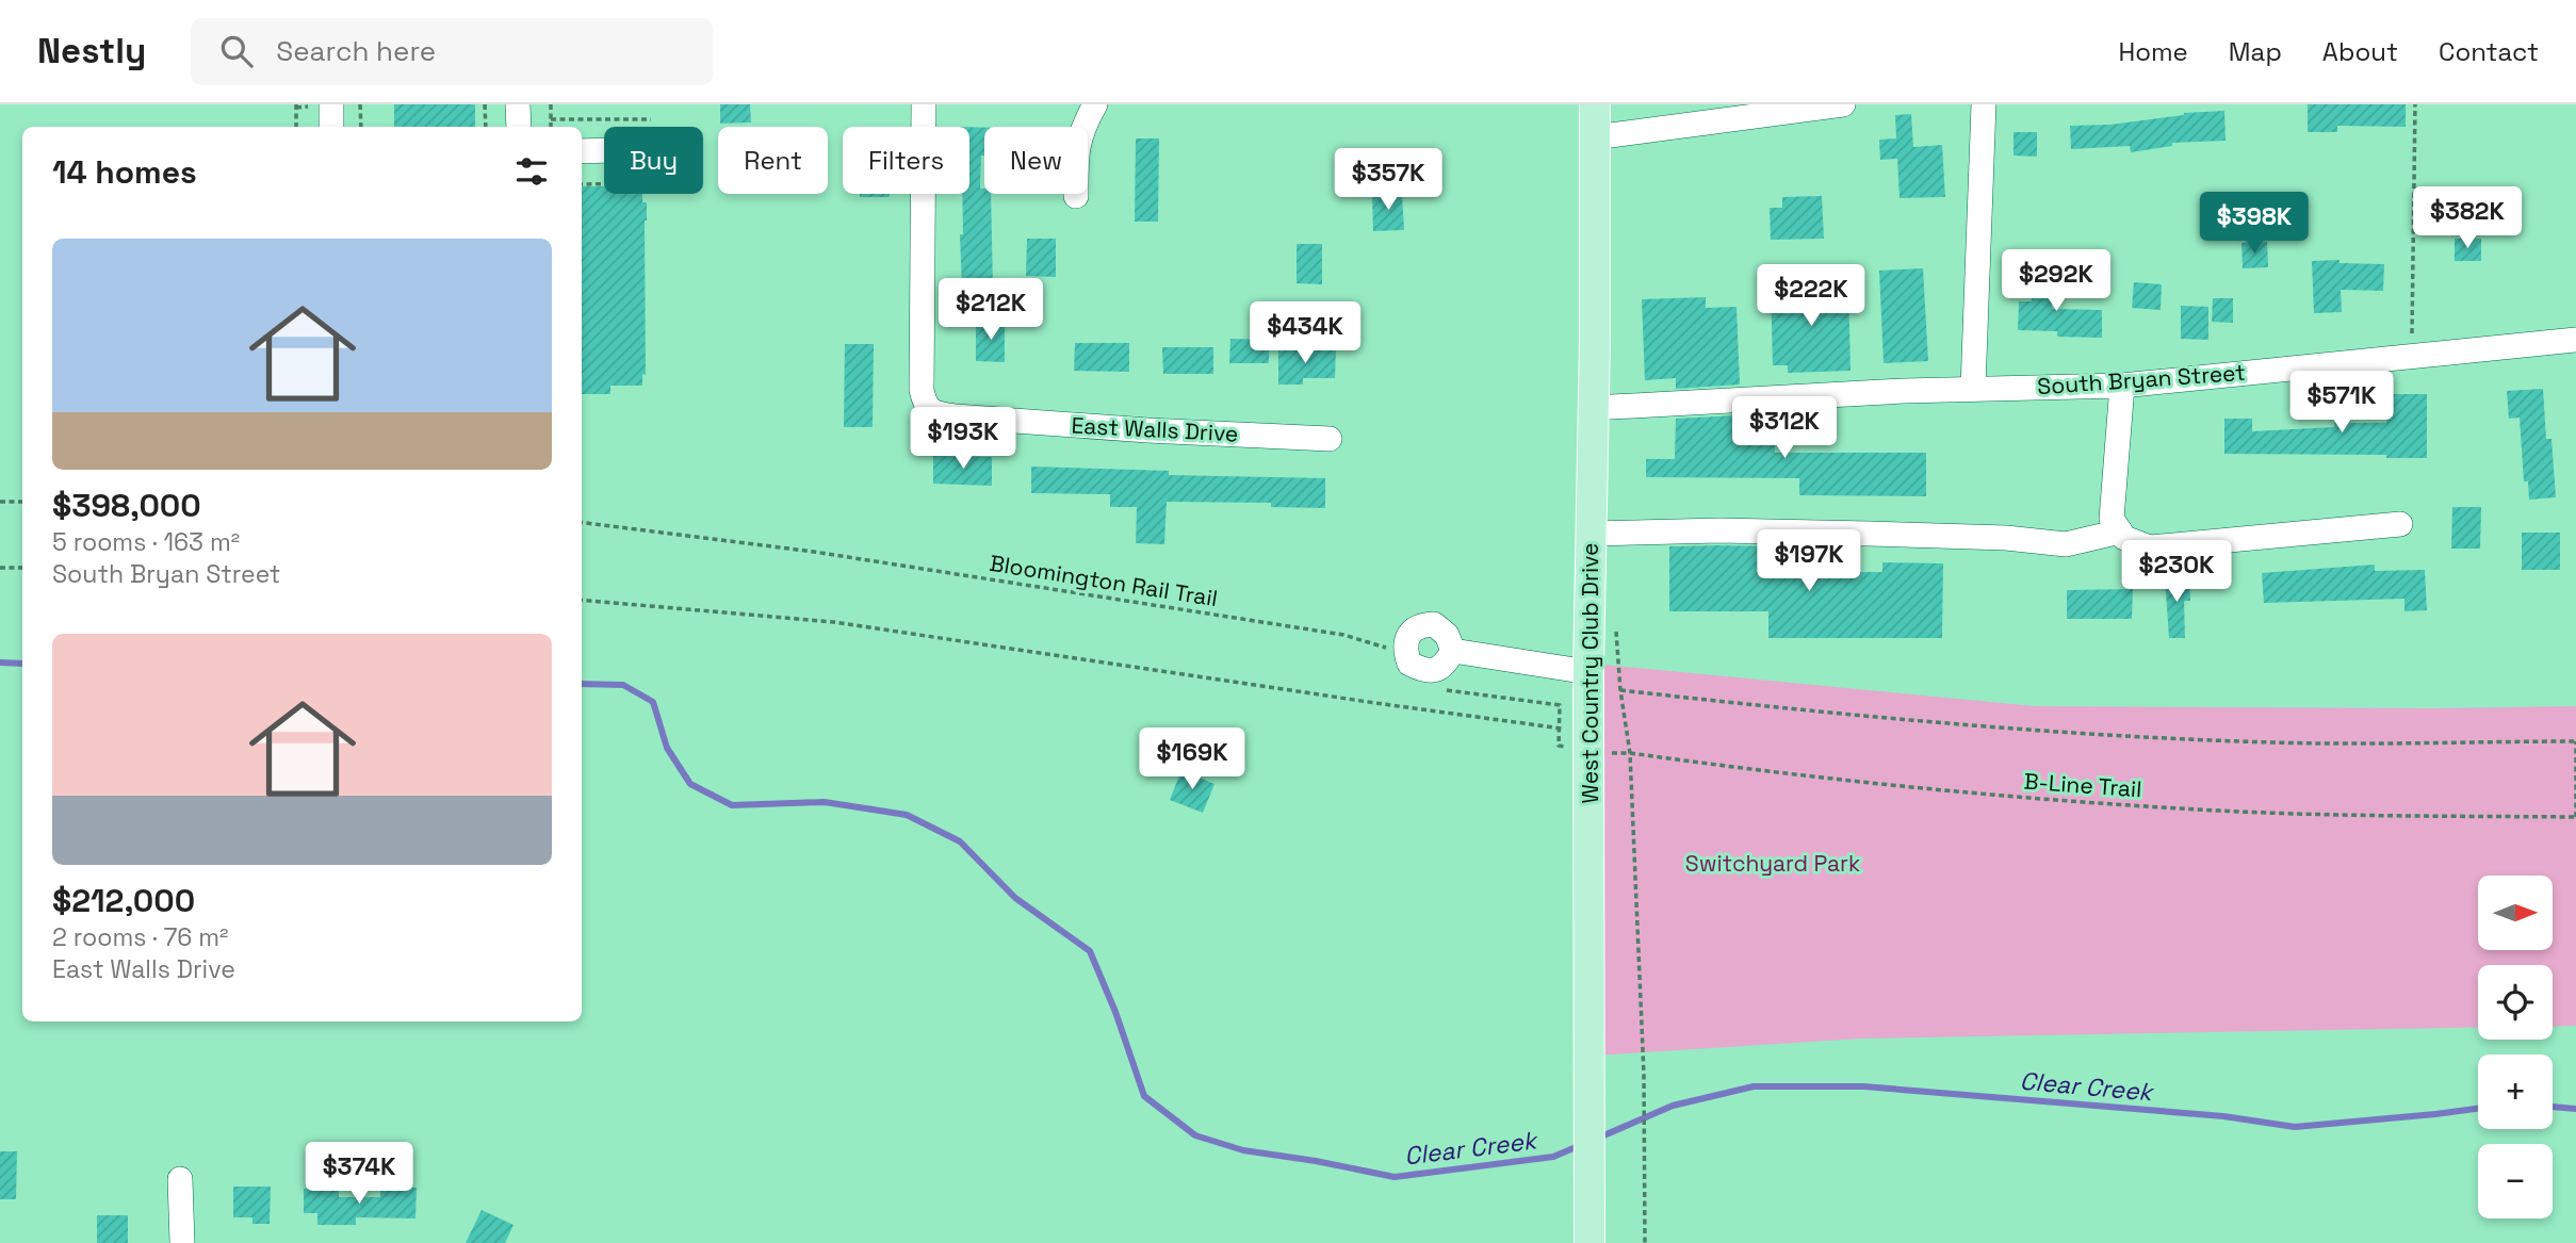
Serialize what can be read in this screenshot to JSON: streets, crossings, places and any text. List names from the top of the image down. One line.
{"streets":{"main road":["West Country Club Drive"],"street":["South Bryan Street","East Walls Drive"],"path":["Bloomington Rail Trail","B-Line Trail"]},"crossings":[["South Bryan Street","West Country Club Drive"],["West Country Club Drive","B-Line Trail"]],"water":["Clear Creek"],"parks":["Switchyard Park"],"north":"right","page":{"header":"Nestly","search":"Search here","nav":["Home","Map","About","Contact"],"chip":["Buy","Rent","Filters","New"],"heading":"14 homes","price":["$357K","$382K","$398K","$292K","$222K","$212K","$434K","$571K","$312K","$193K","$197K","$230K","$169K","$374K"],"list":[{"name":"$398,000","note":"5 rooms · 163 m² · South Bryan Street"},{"name":"$212,000","note":"2 rooms · 76 m² · East Walls Drive"}],"map_buttons":["+","−"]}}
